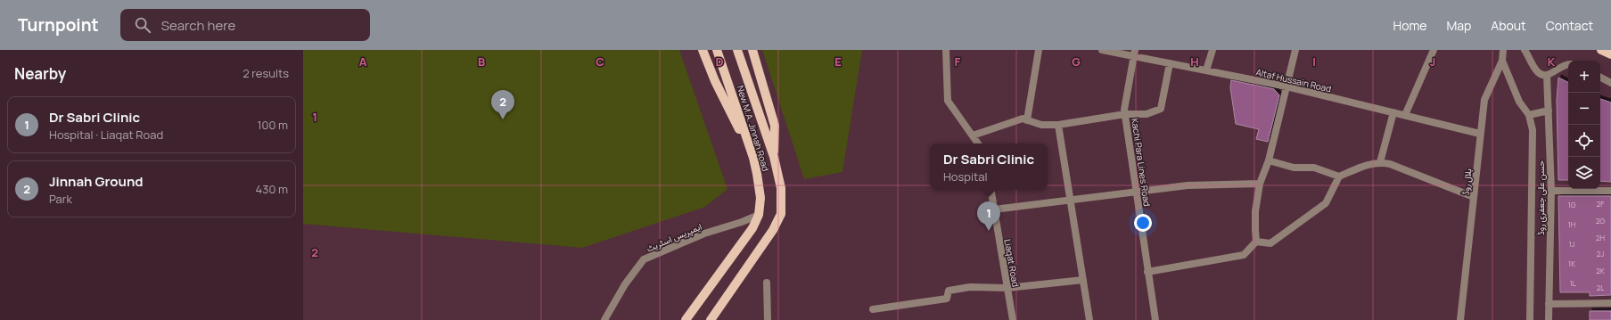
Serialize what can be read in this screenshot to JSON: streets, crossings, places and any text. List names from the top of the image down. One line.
{"streets":{"main road":["New M.A. Jinnah Road"],"street":["Altaf Hussain Road","Kachi Para Lines Road","بلال روڈ","حسن علی جعفری روڈ","ایمپریس اسٹریٹ","Liaqat Road"]},"crossings":[["Altaf Hussain Road","Kachi Para Lines Road"],["Altaf Hussain Road","بلال روڈ"],["New M.A. Jinnah Road","ایمپریس اسٹریٹ"]],"house_numbers":["2F","1G","2G","1H","2H","1J","2J","1K","2K","1L","2L"],"page":{"header":"Turnpoint","search":"Search here","nav":["Home","Map","About","Contact"],"heading":["Nearby","2 results"],"map_buttons":["+","−"],"pins":["2","1"],"list":[{"mark":"1","name":"Dr Sabri Clinic","note":"Hospital · Liaqat Road","value":"100 m"},{"mark":"2","name":"Jinnah Ground","note":"Park","value":"430 m"}],"popup":["Dr Sabri Clinic","Hospital"]},"grid":{"columns":["A","B","C","D","E","F","G","H","I","J","K"],"rows":["1","2"]}}
